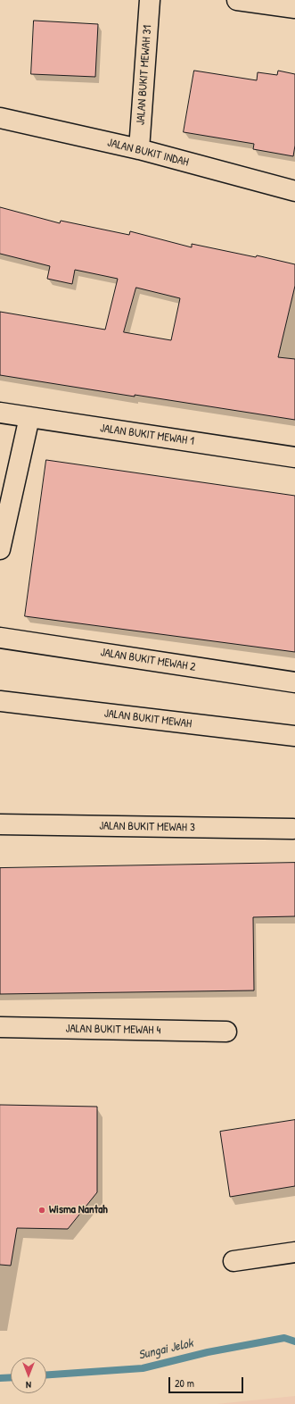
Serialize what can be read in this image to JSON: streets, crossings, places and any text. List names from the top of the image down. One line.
{"streets":{"street":["JALAN BUKIT MEWAH 31","JALAN BUKIT INDAH","JALAN BUKIT MEWAH 1","JALAN BUKIT MEWAH 2","JALAN BUKIT MEWAH","JALAN BUKIT MEWAH 3","JALAN BUKIT MEWAH 4"]},"crossings":[["JALAN BUKIT MEWAH 31","JALAN BUKIT INDAH"]],"water":["Sungai Jelok"],"places":["Wisma Nantah"],"scale_bar":"20 m","north":"bottom"}
